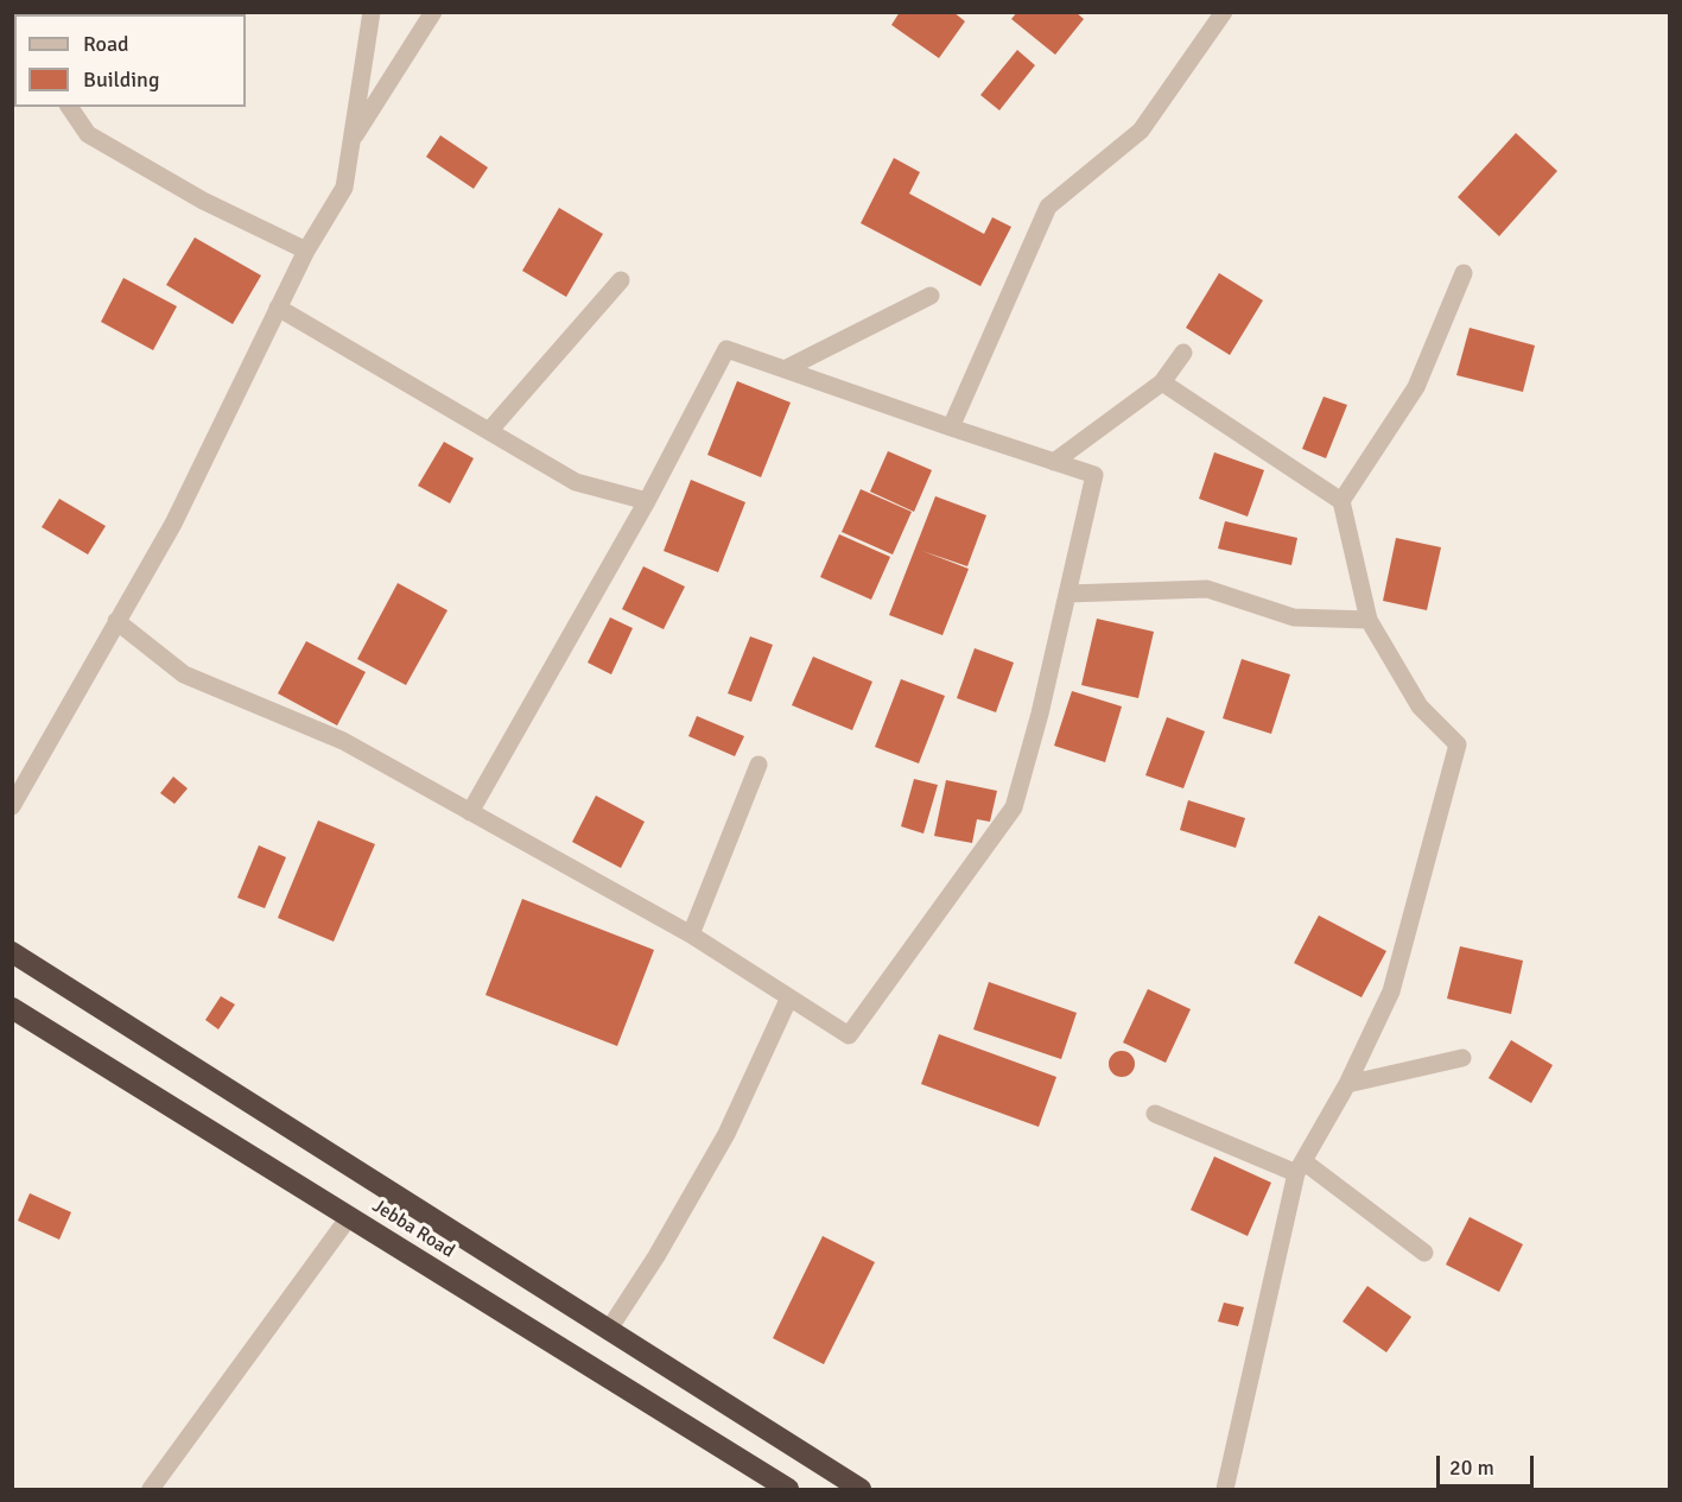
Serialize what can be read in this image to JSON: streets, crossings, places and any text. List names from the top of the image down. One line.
{"streets":{"highway":["Jebba Road"]},"legend":["Road","Building"],"scale_bar":"20 m"}
